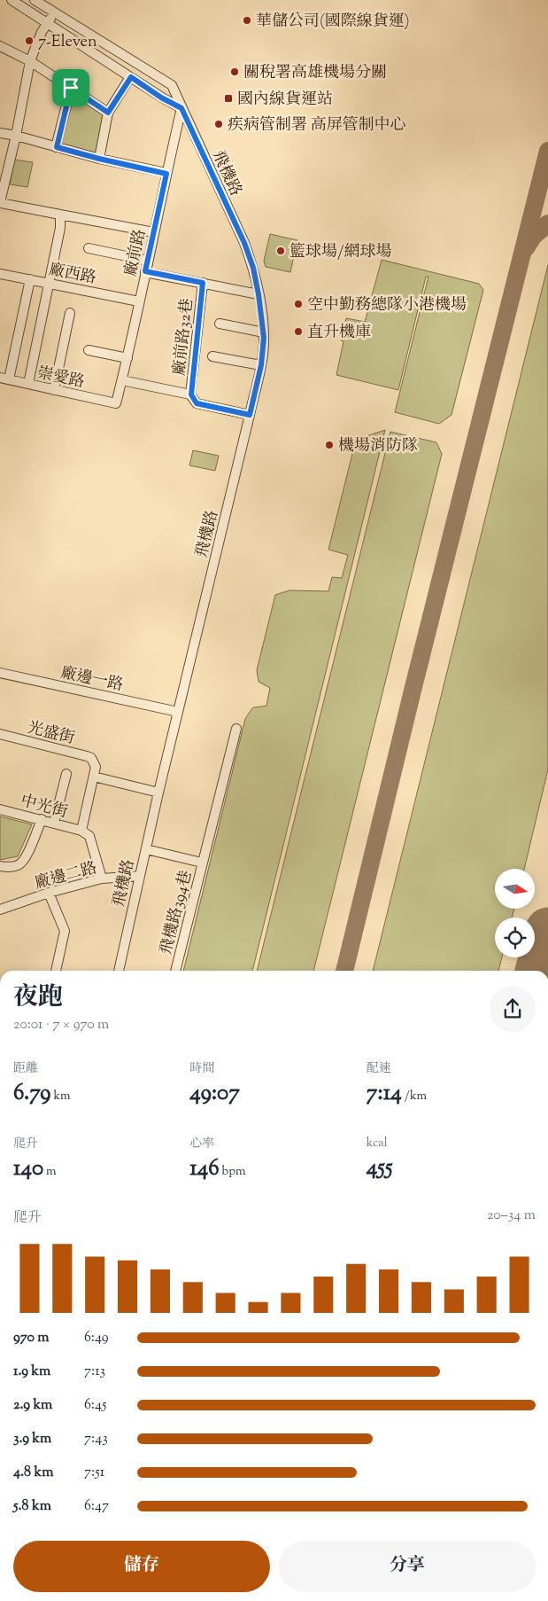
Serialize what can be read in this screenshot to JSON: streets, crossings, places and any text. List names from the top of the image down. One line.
{"streets":{"street":["飛機路","廠前路","廠西路","廠前路32巷","崇愛路","廠邊一路","光盛街","中光街","廠邊二路","飛機路394巷"]},"crossings":[["飛機路","廠前路"],["飛機路","廠前路32巷"],["飛機路","廠邊一路"],["飛機路","廠邊二路"],["廠前路","廠西路"],["廠前路","廠前路32巷"],["廠前路","崇愛路"]],"places":{"other":["華儲公司(國際線貨運)","7-Eleven","關稅署高雄機場分關","疾病管制署 高屏管制中心","籃球場/網球場","空中勤務總隊小港機場","直升機庫","機場消防隊"],"transit":["國內線貨運站"]},"north":"right","page":{"heading":["夜跑","20:01 · 7 × 970 m"],"stats":[["距離","6.79 km"],["時間","49:07"],["配速","7:14 /km"],["爬升","140 m"],["心率","146 bpm"],["kcal","455"]],"chart":["爬升","20–34 m"],"list":[{"name":"970 m","note":"6:49"},{"name":"1.9 km","note":"7:13"},{"name":"2.9 km","note":"6:45"},{"name":"3.9 km","note":"7:43"},{"name":"4.8 km","note":"7:51"},{"name":"5.8 km","note":"6:47"}],"buttons":["儲存","分享"]}}
